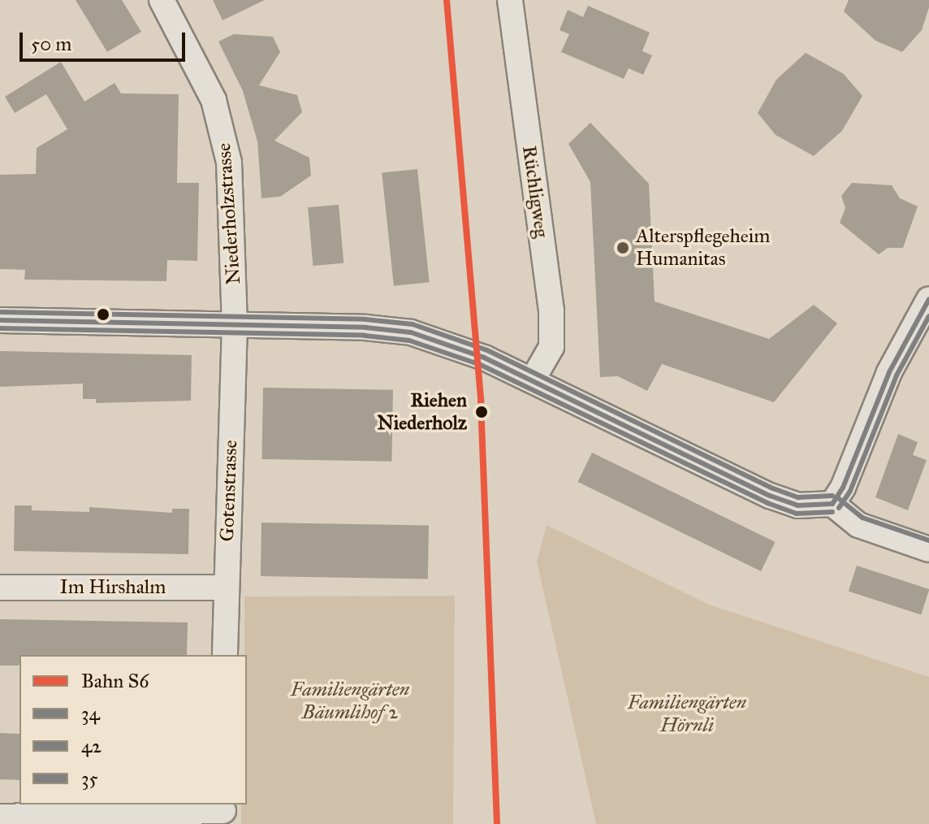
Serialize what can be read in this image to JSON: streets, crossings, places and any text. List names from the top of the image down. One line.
{"streets":{"street":["Rüchligweg","Niederholzstrasse","Gotenstrasse","Im Hirshalm"]},"crossings":[["Niederholzstrasse","Gotenstrasse"],["Gotenstrasse","Im Hirshalm"]],"parks":["Familiengärten Bäumlihof 2","Familiengärten Hörnli"],"places":["Alterspflegeheim Humanitas","Riehen Niederholz"],"lines":["rail line S6","transit line 34","transit line 35","transit line 42"],"legend":["Bahn S6","34","42","35"],"scale_bar":"50 m"}
